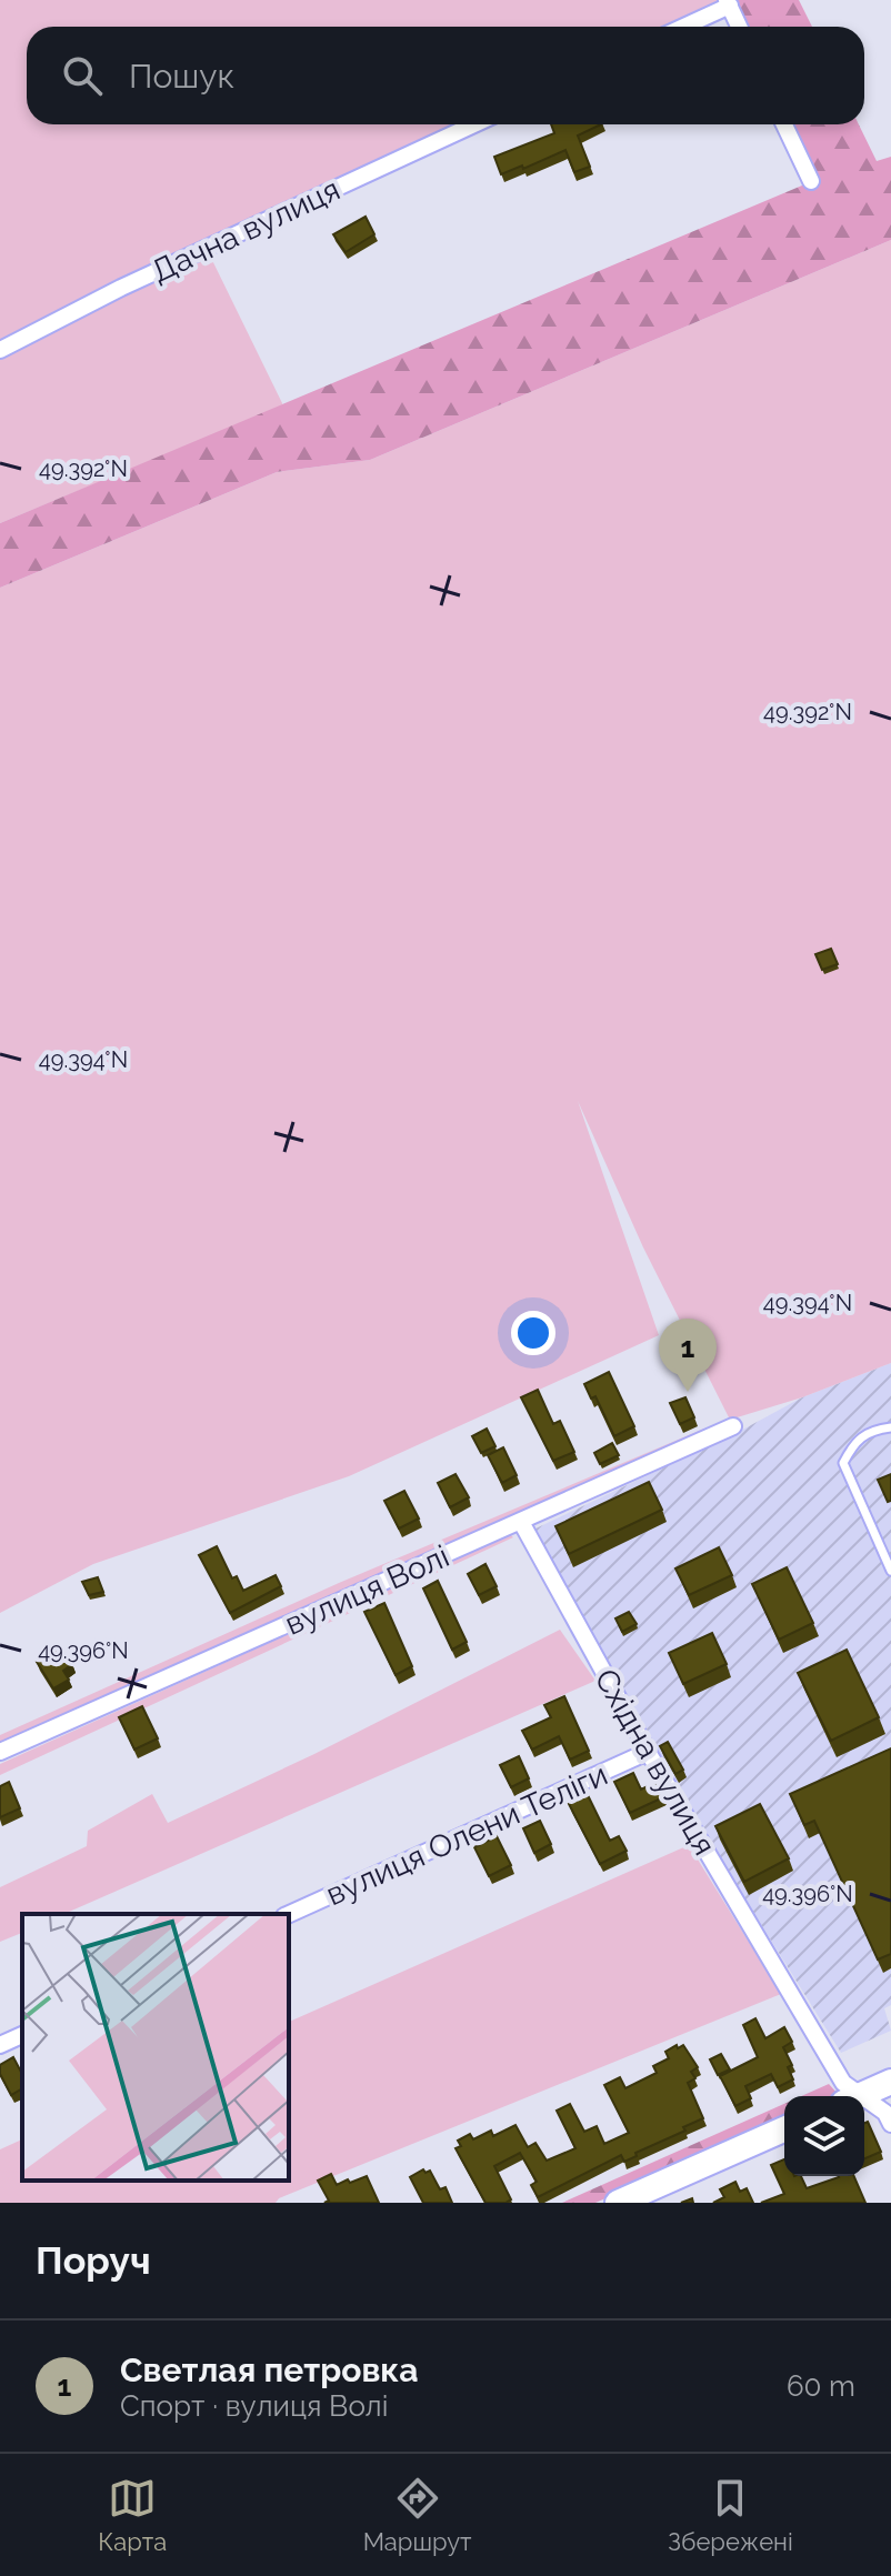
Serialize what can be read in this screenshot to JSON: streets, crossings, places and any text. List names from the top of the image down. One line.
{"streets":{"street":["Дачна вулиця","вулиця Волі","Східна вулиця","вулиця Олени Теліги"]},"crossings":[["вулиця Волі","Східна вулиця"],["Східна вулиця","вулиця Олени Теліги"]],"page":{"search":"Пошук","pins":"1","heading":"Поруч","list":[{"mark":"1","name":"Светлая петровка","note":"Спорт · вулиця Волі","value":"60 m"}],"nav":["Карта","Маршрут","Збережені"]},"coordinates":["49.392°N","49.394°N","49.396°N"]}
